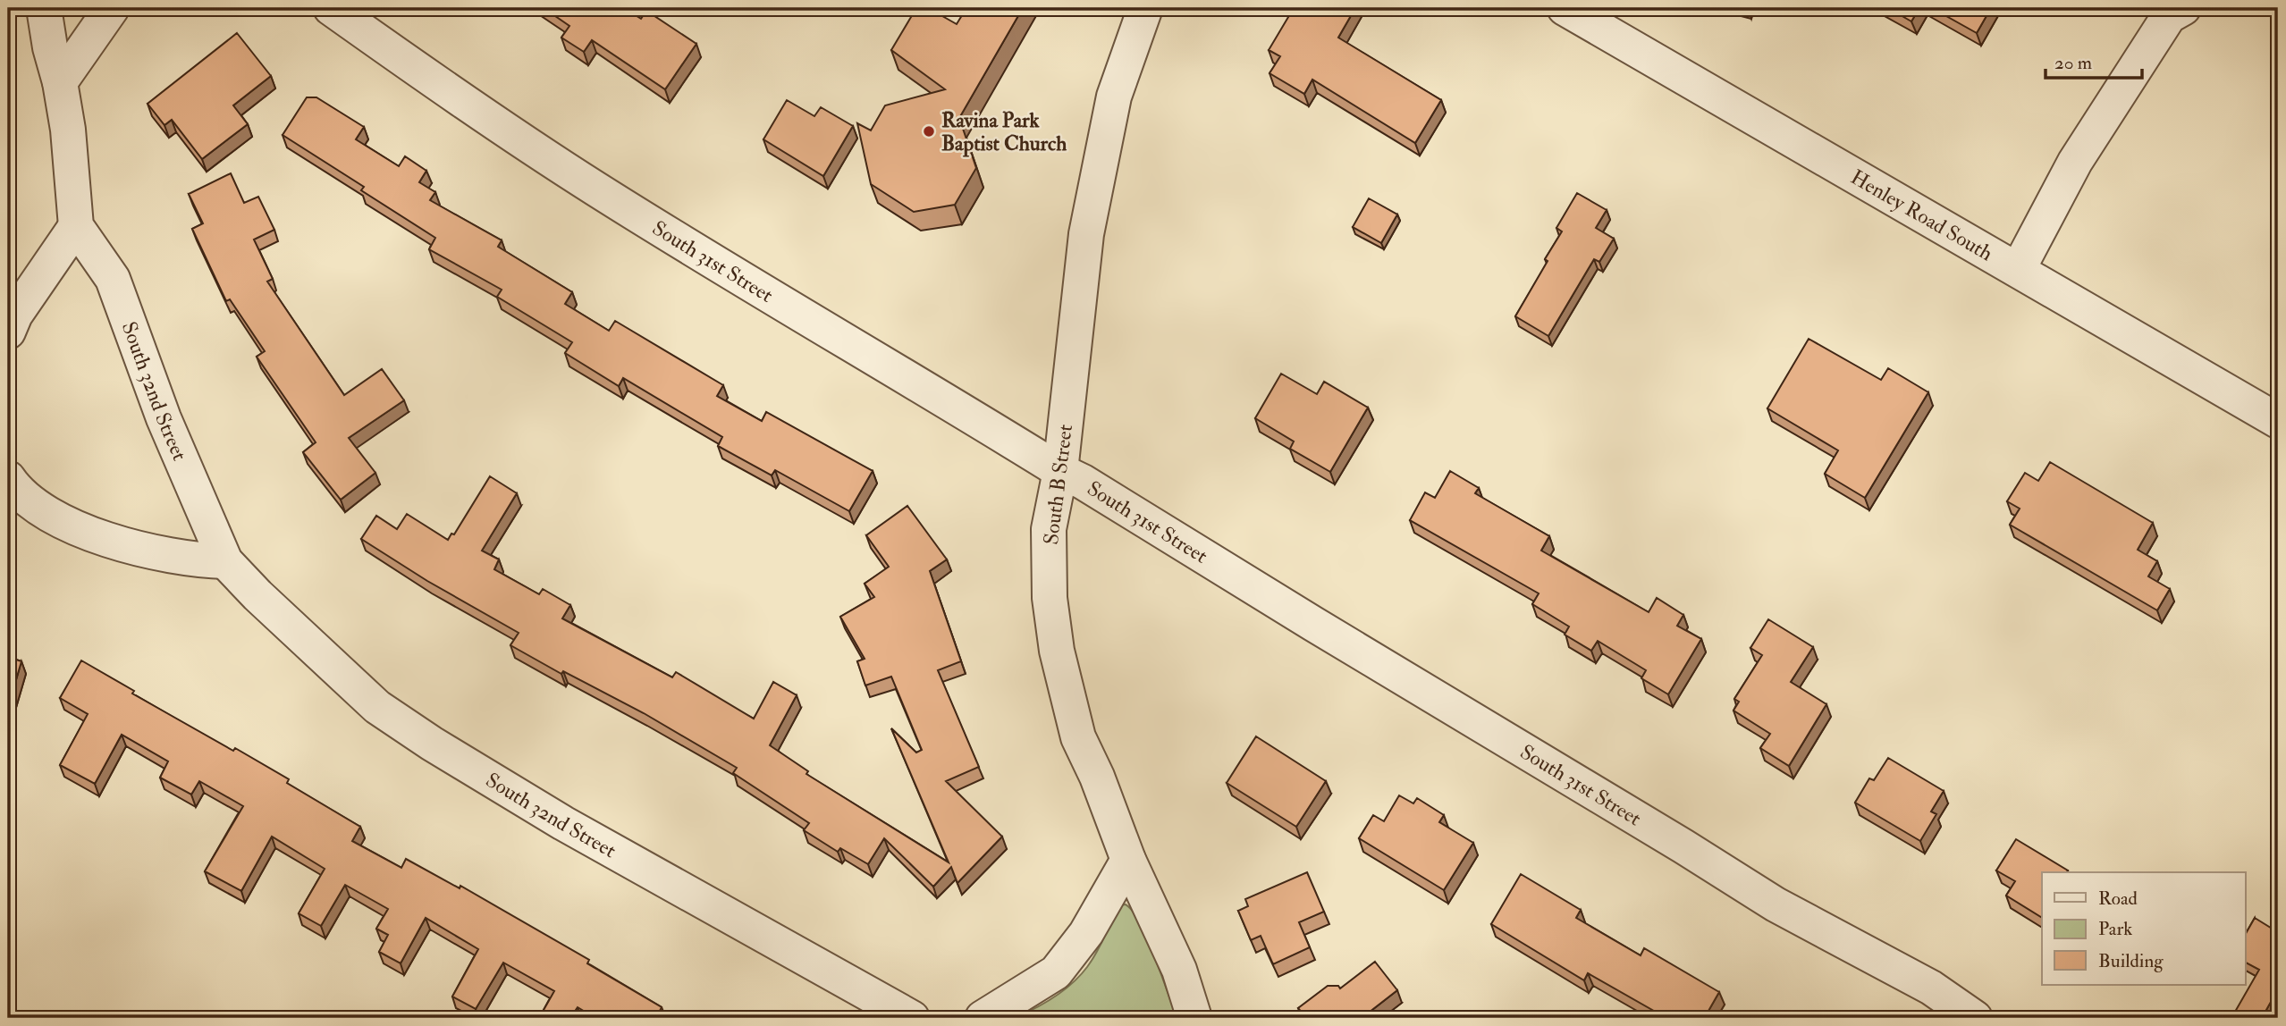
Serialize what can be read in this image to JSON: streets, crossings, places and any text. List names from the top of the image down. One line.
{"streets":{"street":["Henley Road South","South 31st Street","South 32nd Street","South B Street"]},"crossings":[["South 31st Street","South B Street"]],"places":["Ravina Park Baptist Church"],"legend":["Road","Park","Building"],"scale_bar":"20 m"}
